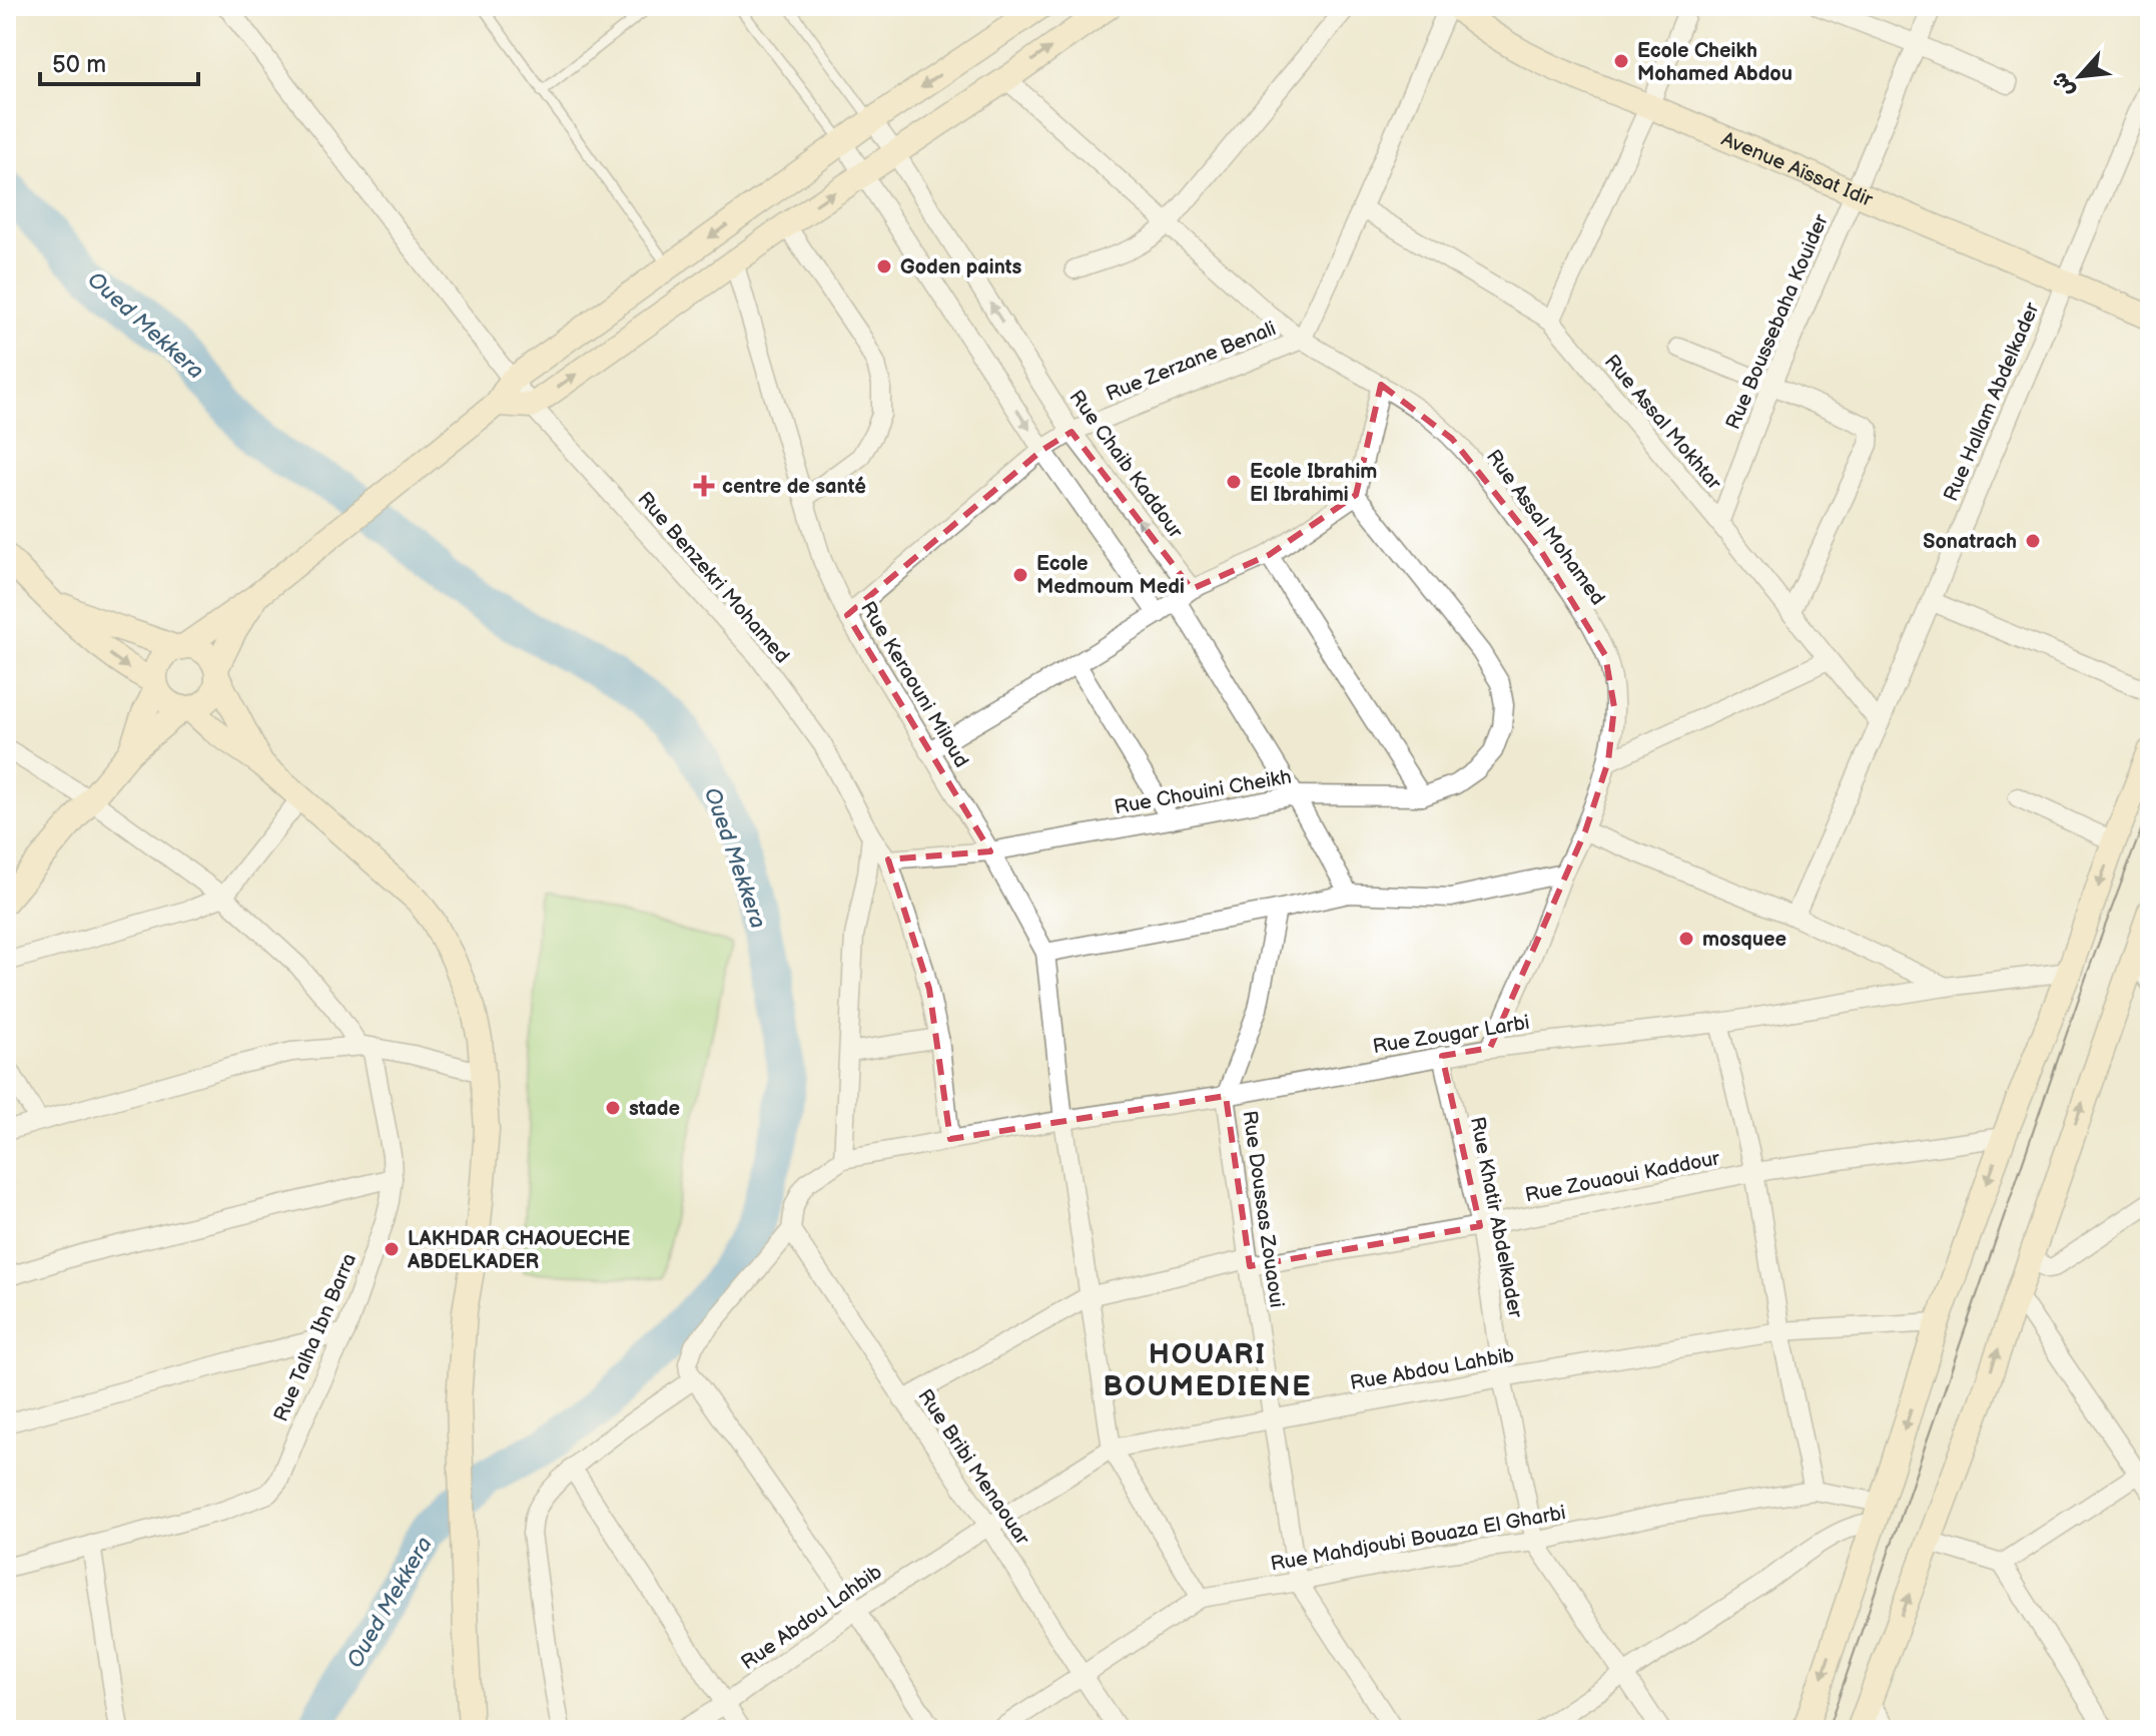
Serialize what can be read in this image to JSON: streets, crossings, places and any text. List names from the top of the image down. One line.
{"streets":{"street":["Avenue Aïssat Idir","Rue Boussebaha Kouider","Rue Zerzane Benali","Rue Hallam Abdelkader","Rue Assal Mokhtar","Rue Chaib Kaddour","Rue Assal Mohamed","Rue Benzekri Mohamed","Rue Keraouni Miloud","Rue Chouini Cheikh","Rue Zougar Larbi","Rue Zouaoui Kaddour","Rue Doussas Zouaoui","Rue Khatir Abdelkader","Rue Talha Ibn Barra","Rue Abdou Lahbib","Rue Bribi Menaouar","Rue Mahdjoubi Bouaza El Gharbi"]},"crossings":[["Avenue Aïssat Idir","Rue Boussebaha Kouider"],["Avenue Aïssat Idir","Rue Zerzane Benali"],["Avenue Aïssat Idir","Rue Hallam Abdelkader"],["Rue Boussebaha Kouider","Rue Assal Mokhtar"],["Rue Zerzane Benali","Rue Assal Mokhtar"],["Rue Zerzane Benali","Rue Chaib Kaddour"],["Rue Zerzane Benali","Rue Assal Mohamed"],["Rue Zerzane Benali","Rue Keraouni Miloud"],["Rue Hallam Abdelkader","Rue Assal Mokhtar"],["Rue Assal Mohamed","Rue Zougar Larbi"],["Rue Benzekri Mohamed","Rue Chouini Cheikh"],["Rue Benzekri Mohamed","Rue Zougar Larbi"],["Rue Keraouni Miloud","Rue Chouini Cheikh"],["Rue Keraouni Miloud","Rue Zougar Larbi"],["Rue Keraouni Miloud","Rue Zouaoui Kaddour"],["Rue Keraouni Miloud","Rue Abdou Lahbib"],["Rue Zougar Larbi","Rue Doussas Zouaoui"],["Rue Zougar Larbi","Rue Khatir Abdelkader"],["Rue Zouaoui Kaddour","Rue Doussas Zouaoui"],["Rue Zouaoui Kaddour","Rue Khatir Abdelkader"],["Rue Zouaoui Kaddour","Rue Bribi Menaouar"],["Rue Doussas Zouaoui","Rue Abdou Lahbib"],["Rue Doussas Zouaoui","Rue Mahdjoubi Bouaza El Gharbi"],["Rue Khatir Abdelkader","Rue Abdou Lahbib"],["Rue Khatir Abdelkader","Rue Mahdjoubi Bouaza El Gharbi"],["Rue Abdou Lahbib","Rue Bribi Menaouar"],["Rue Bribi Menaouar","Rue Mahdjoubi Bouaza El Gharbi"]],"districts":["HOUARI BOUMEDIENE"],"water":["Oued Mekkera"],"places":{"other":["Ecole Cheikh Mohamed Abdou","Goden paints","Ecole Ibrahim El Ibrahimi","Sonatrach","Ecole Medmoum Medi","mosquee","stade","LAKHDAR CHAOUECHE ABDELKADER"],"health":["centre de santé"]},"scale_bar":"50 m","north":"bottom left"}
